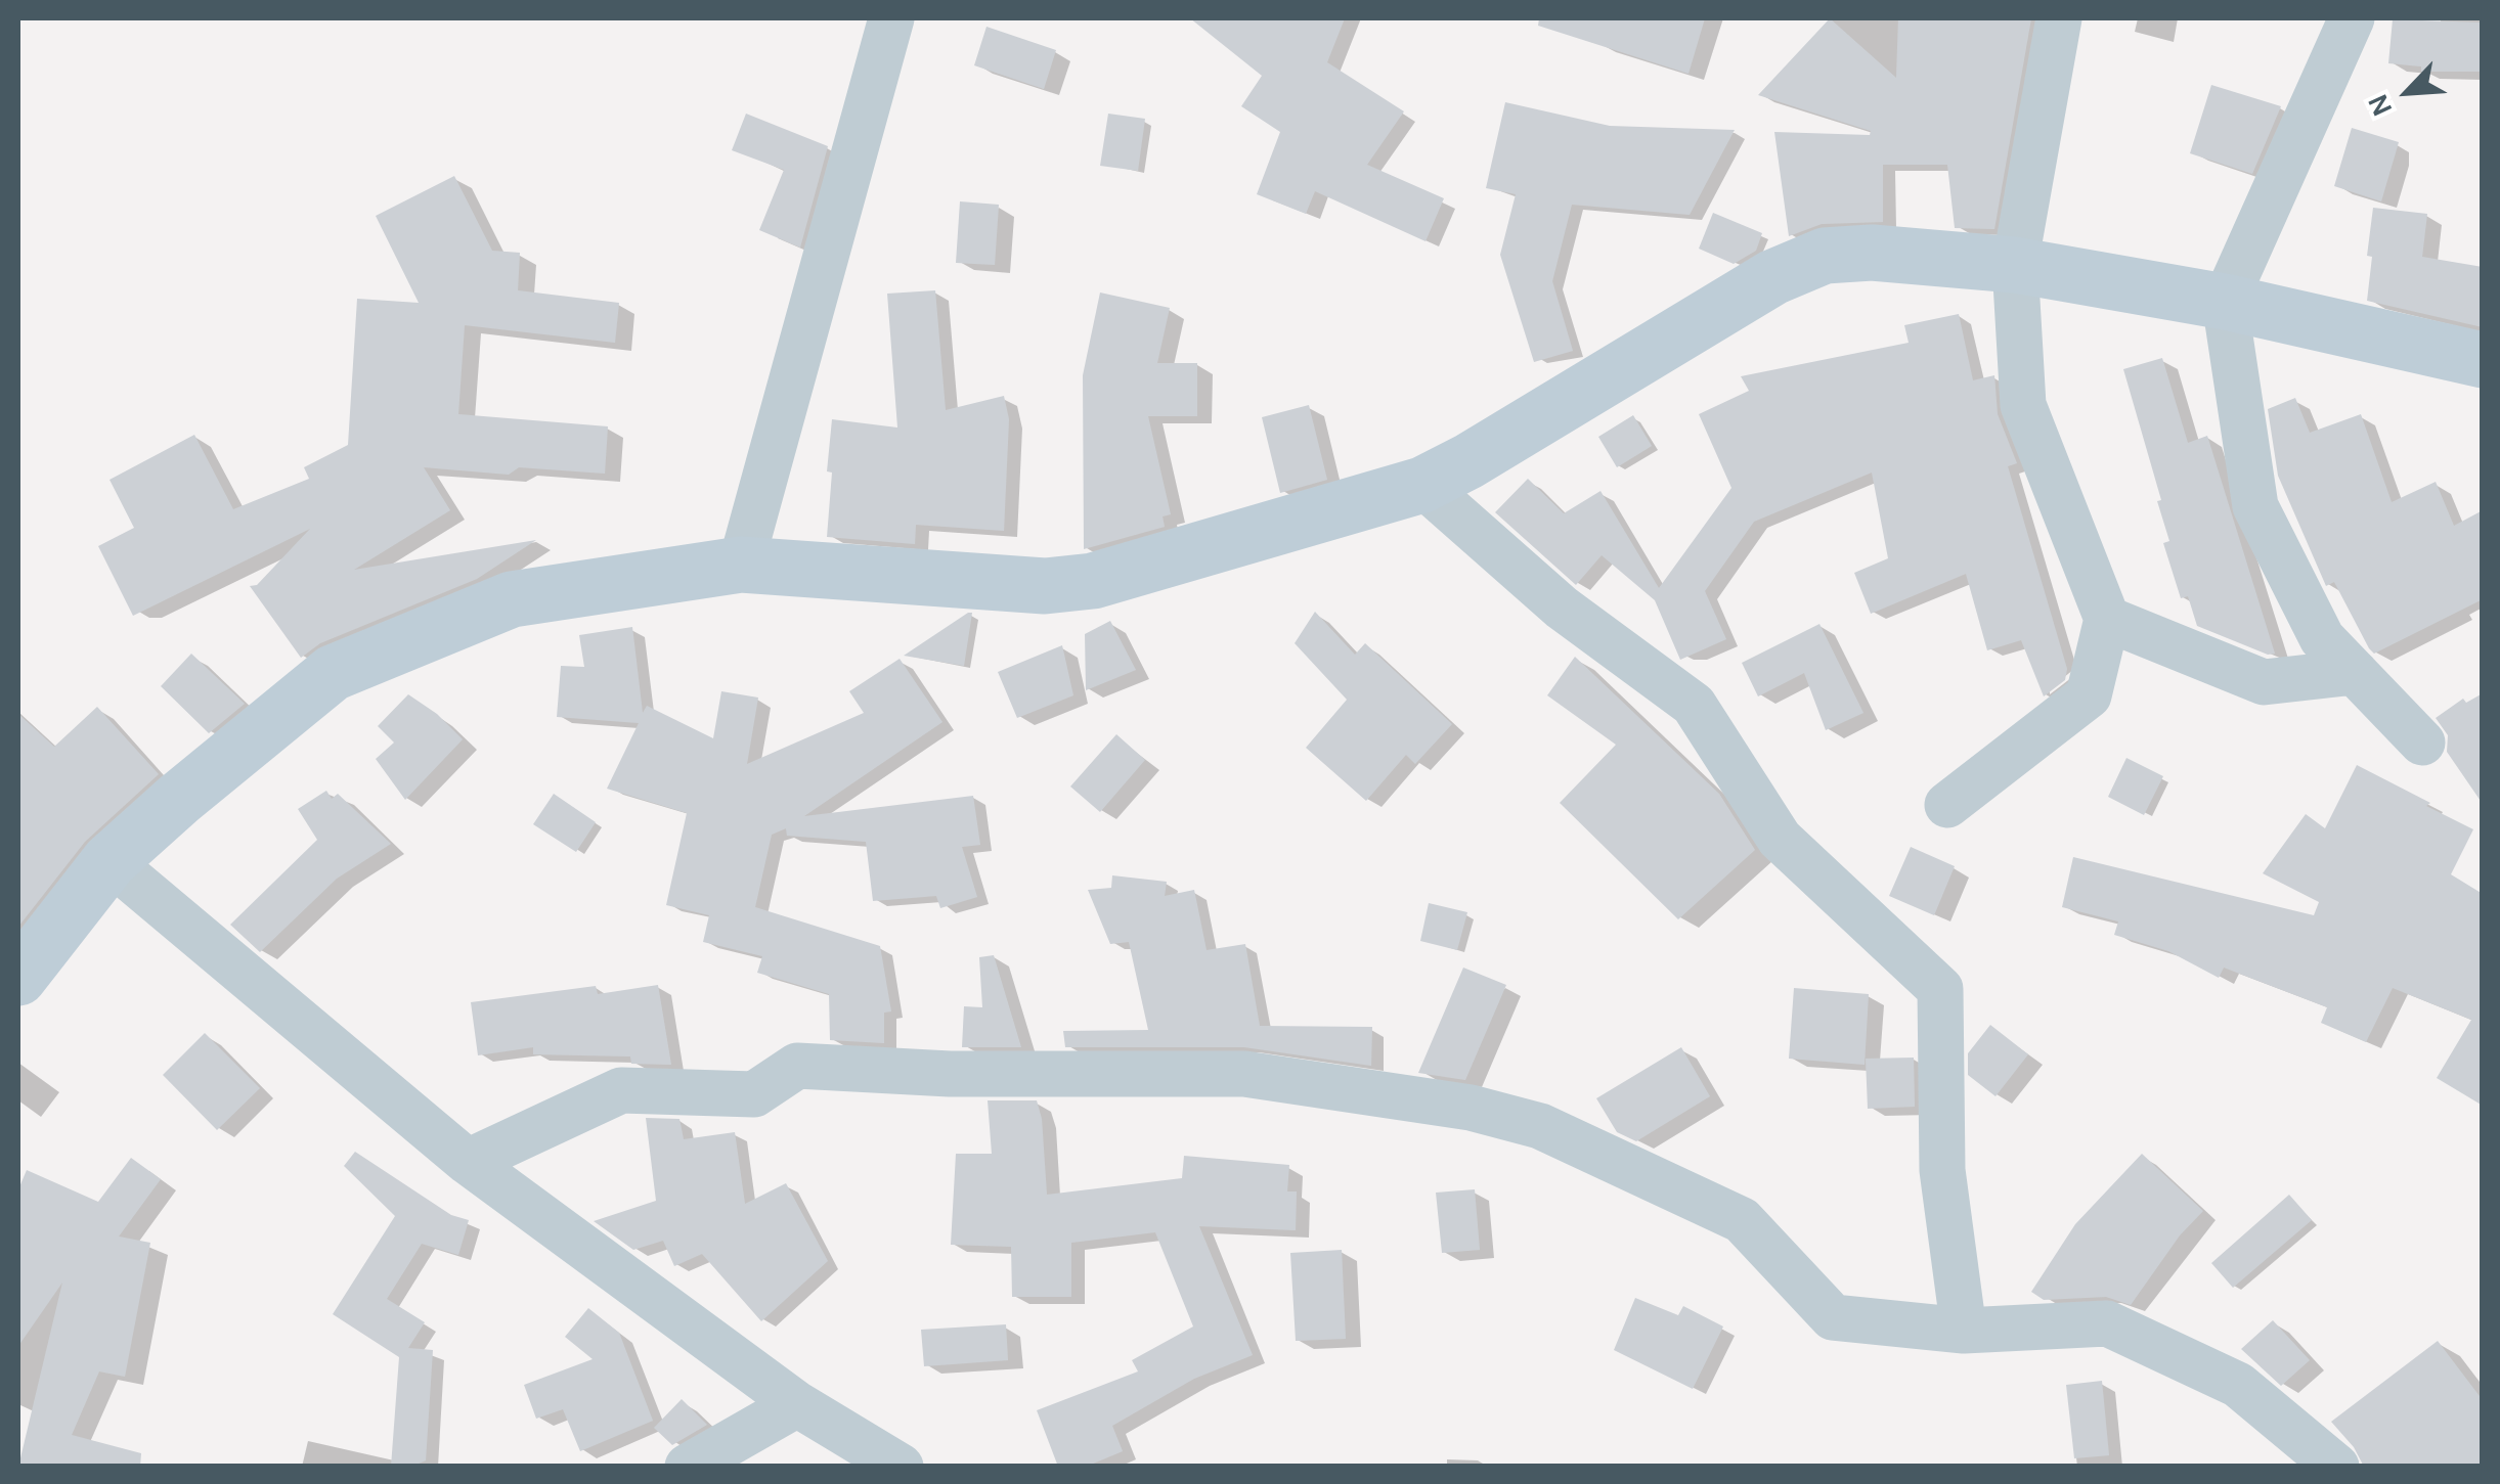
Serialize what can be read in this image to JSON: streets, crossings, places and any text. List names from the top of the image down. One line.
{"north":"bottom left"}
